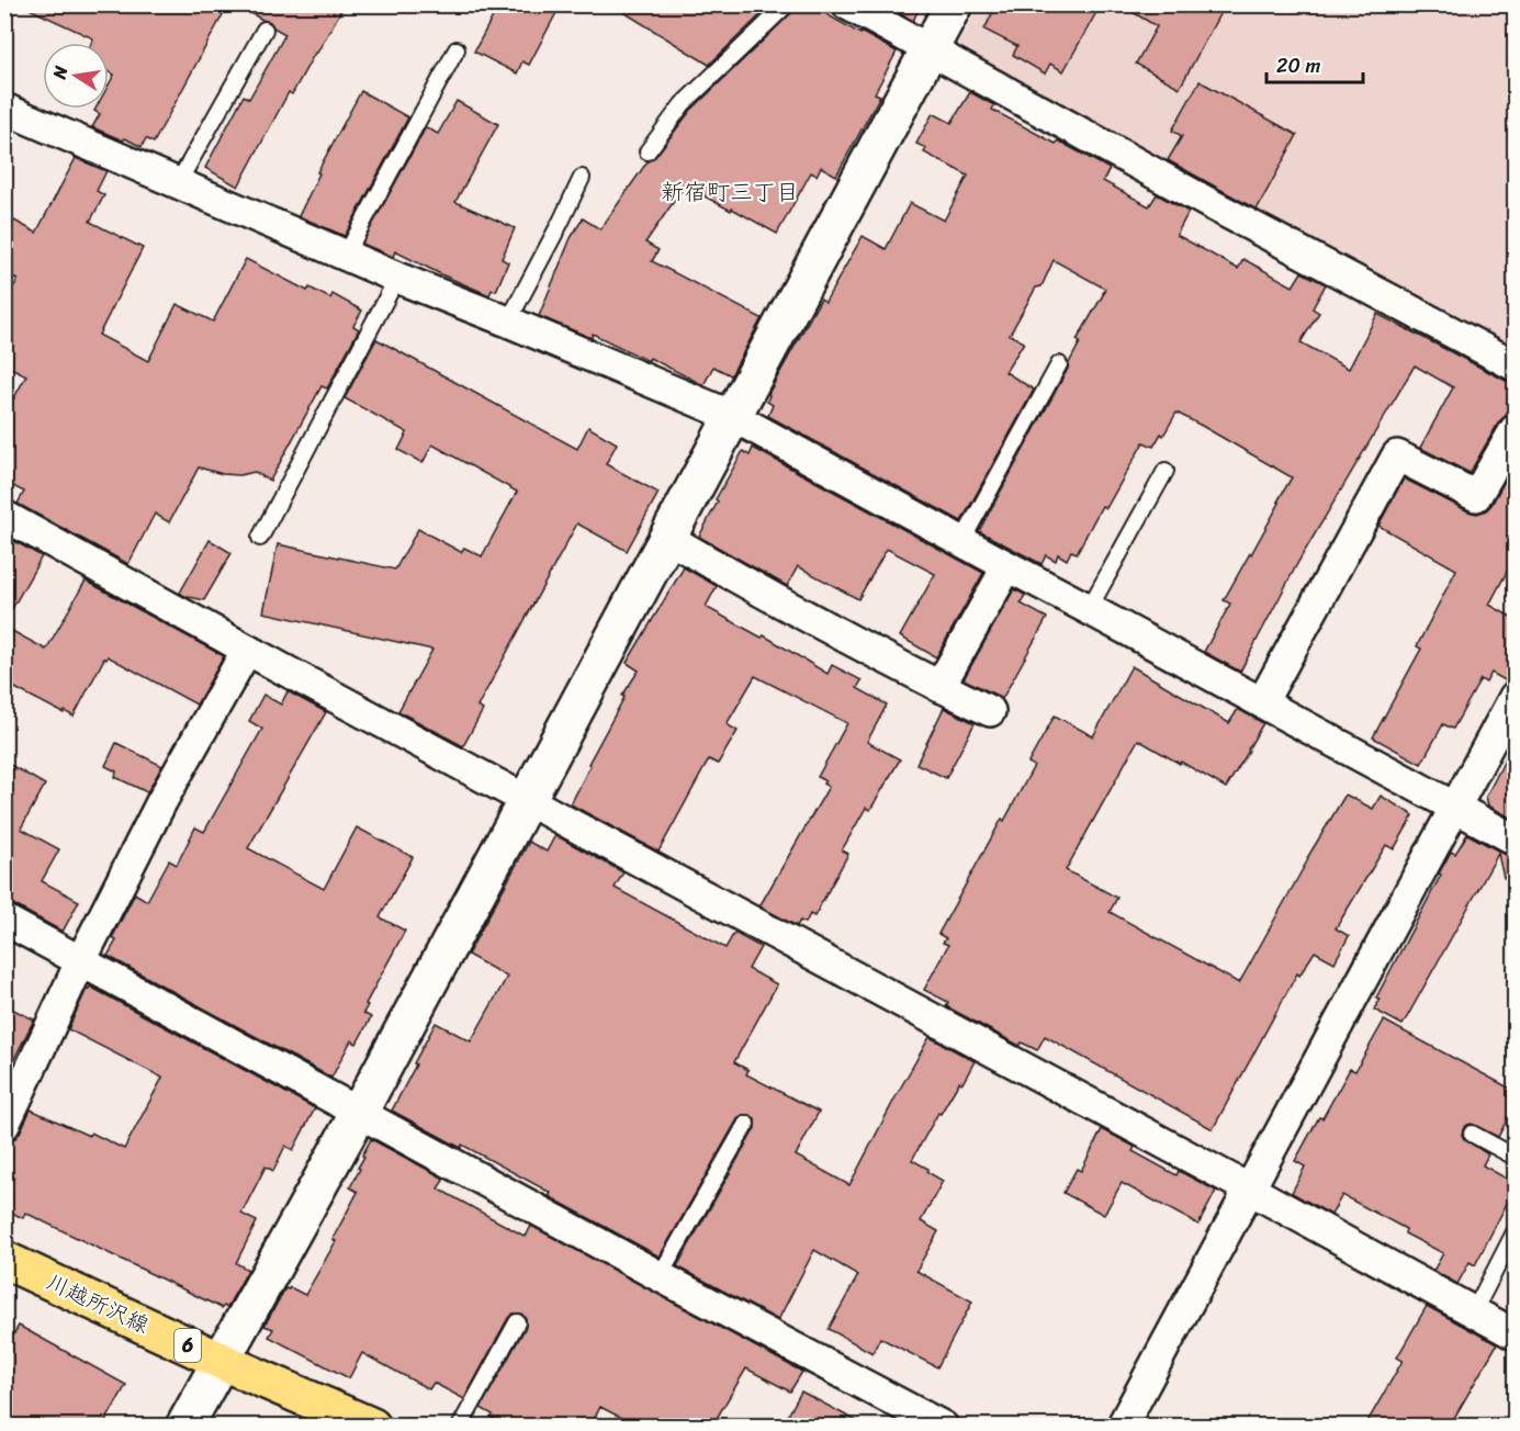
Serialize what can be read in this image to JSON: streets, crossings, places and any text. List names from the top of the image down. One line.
{"streets":{"main road":["川越所沢線","6"]},"districts":["新宿町三丁目"],"scale_bar":"20 m","north":"left"}
